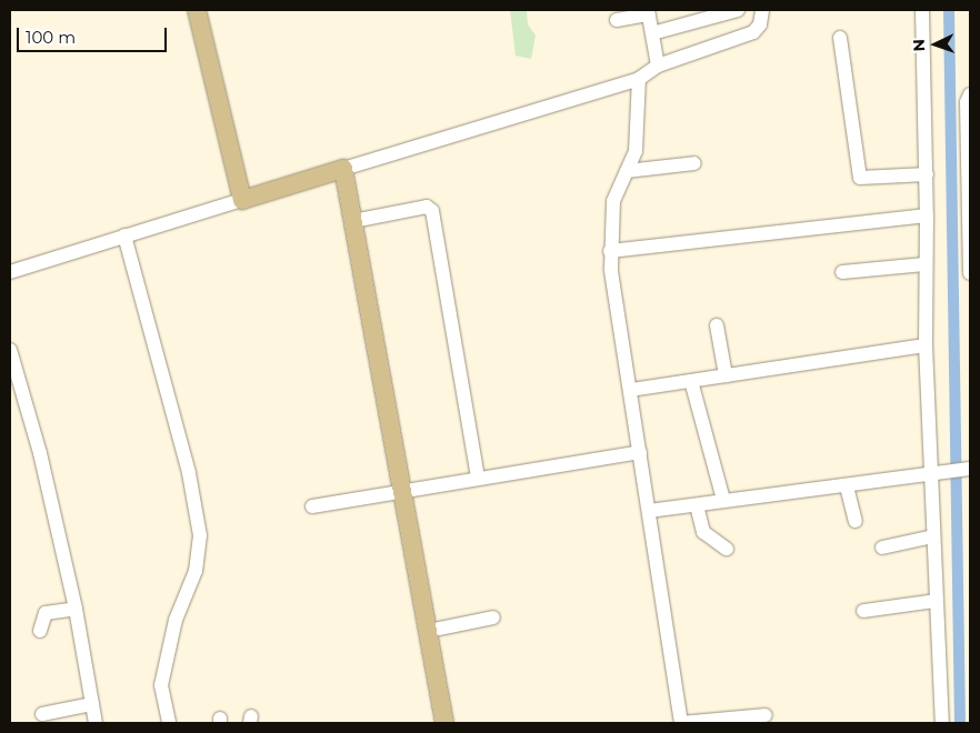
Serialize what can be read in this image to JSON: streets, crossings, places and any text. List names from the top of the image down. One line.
{"scale_bar":"100 m","north":"left"}
